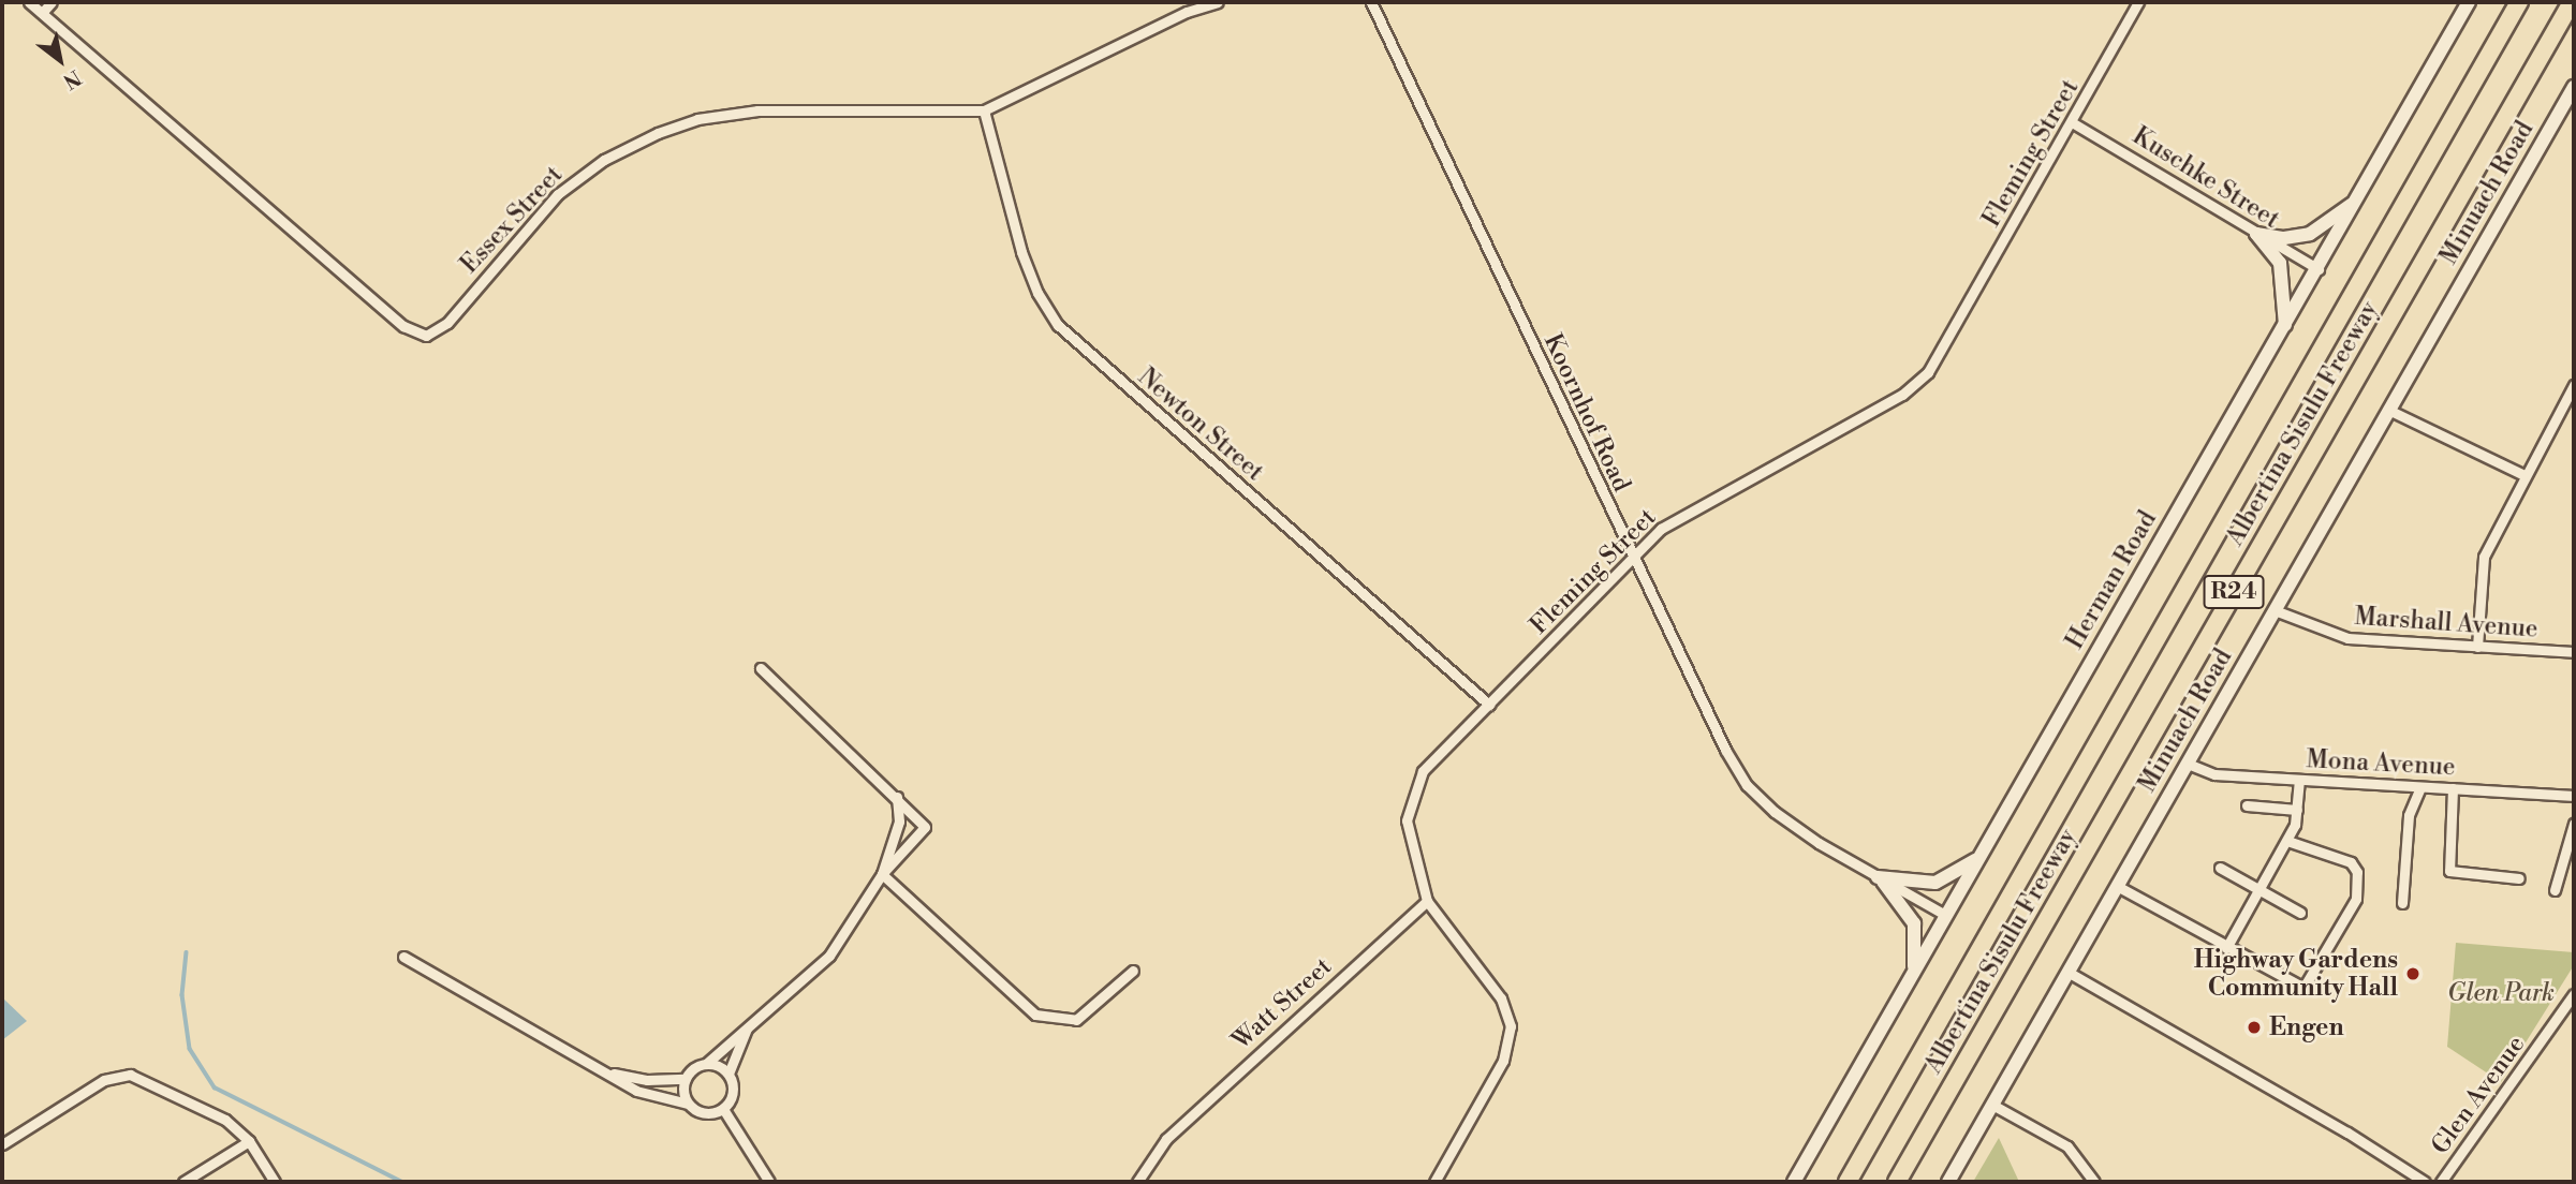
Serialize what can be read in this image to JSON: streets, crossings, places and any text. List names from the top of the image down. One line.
{"streets":{"highway":["Albertina Sisulu Freeway","R24"],"main road":["Minuach Road","Herman Road"],"street":["Fleming Street","Kuschke Street","Essex Street","Koornhof Road","Newton Street","Marshall Avenue","Mona Avenue","Watt Street","Glen Avenue"]},"crossings":[["Fleming Street","Kuschke Street"],["Fleming Street","Koornhof Road"],["Fleming Street","Newton Street"],["Fleming Street","Watt Street"],["Kuschke Street","Herman Road"],["Minuach Road","Marshall Avenue"],["Minuach Road","Mona Avenue"],["Essex Street","Newton Street"],["Koornhof Road","Herman Road"]],"parks":["Glen Park"],"places":["Highway Gardens Community Hall","Engen"],"north":"bottom right"}
